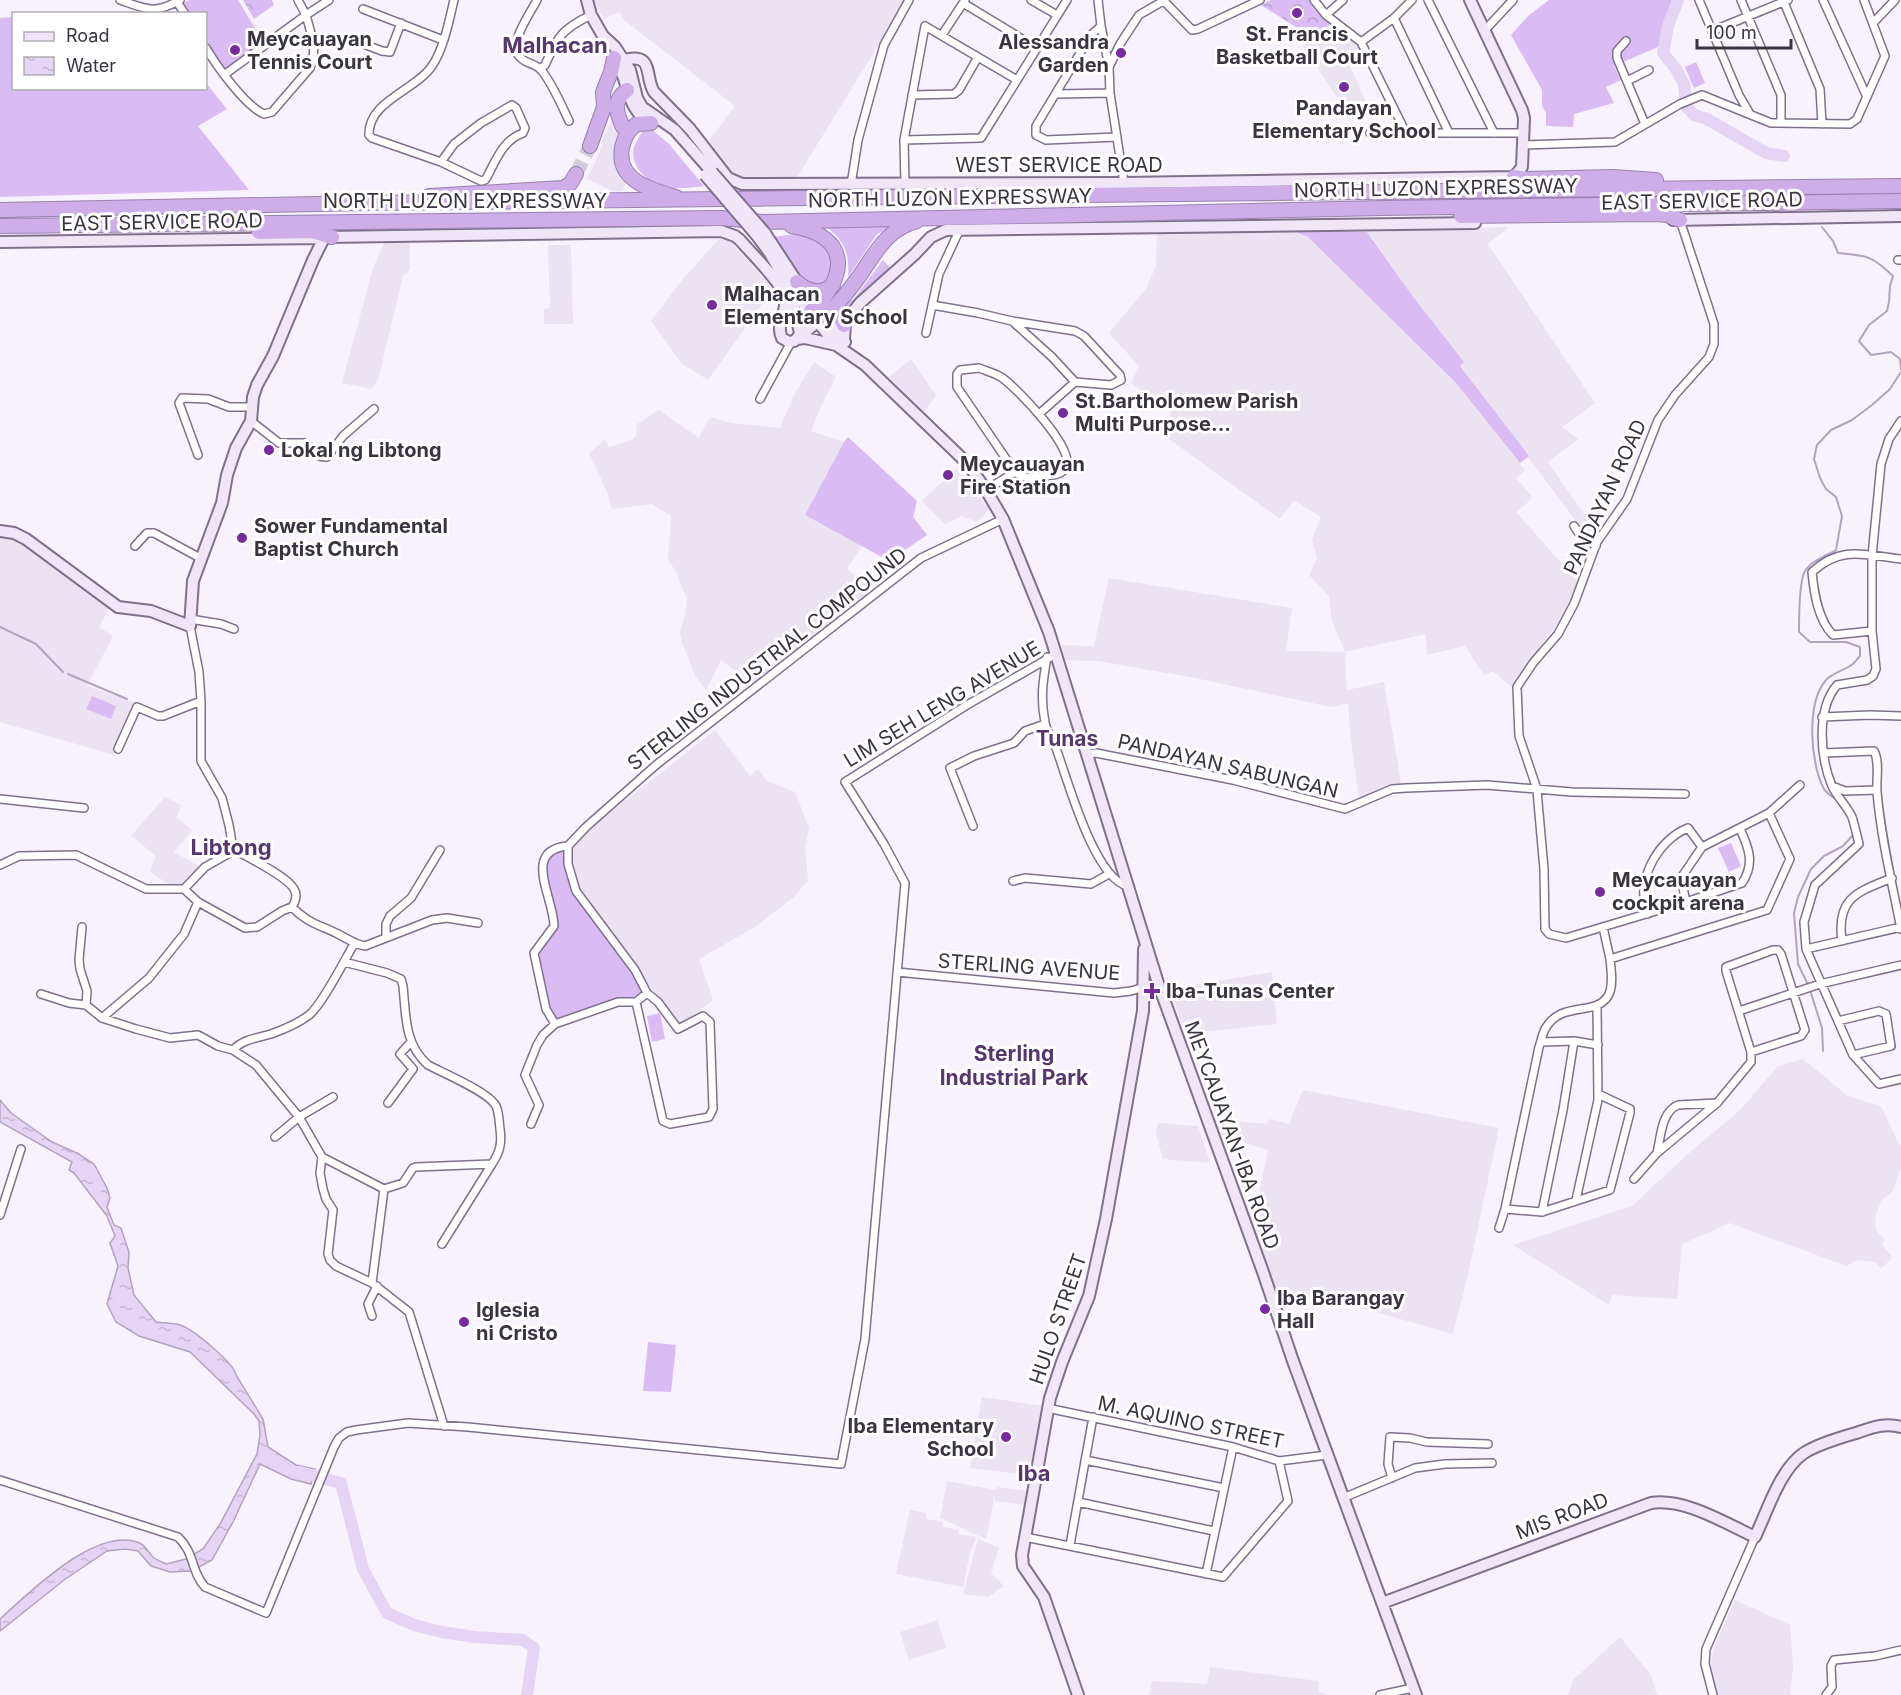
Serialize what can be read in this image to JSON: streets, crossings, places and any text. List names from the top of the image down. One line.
{"streets":{"highway":["NORTH LUZON EXPRESSWAY"],"main road":["WEST SERVICE ROAD","EAST SERVICE ROAD","MEYCAUAYAN-IBA ROAD","HULO STREET","MIS ROAD"],"street":["PANDAYAN ROAD","STERLING INDUSTRIAL COMPOUND","LIM SEH LENG AVENUE","PANDAYAN SABUNGAN","STERLING AVENUE","M. AQUINO STREET"]},"crossings":[["EAST SERVICE ROAD","PANDAYAN ROAD"],["PANDAYAN ROAD","PANDAYAN SABUNGAN"],["STERLING INDUSTRIAL COMPOUND","MEYCAUAYAN-IBA ROAD"],["LIM SEH LENG AVENUE","STERLING AVENUE"],["LIM SEH LENG AVENUE","MEYCAUAYAN-IBA ROAD"],["PANDAYAN SABUNGAN","MEYCAUAYAN-IBA ROAD"],["STERLING AVENUE","MEYCAUAYAN-IBA ROAD"],["STERLING AVENUE","HULO STREET"],["MEYCAUAYAN-IBA ROAD","HULO STREET"],["MEYCAUAYAN-IBA ROAD","M. AQUINO STREET"],["MEYCAUAYAN-IBA ROAD","MIS ROAD"],["HULO STREET","M. AQUINO STREET"]],"districts":["Malhacan","Tunas","Libtong","Sterling Industrial Park","Iba"],"places":{"other":["St. Francis Basketball Court","Meycauayan Tennis Court","Alessandra Garden","Pandayan Elementary School","Malhacan Elementary School","St.Bartholomew Parish Multi Purpose...","Lokal ng Libtong","Meycauayan Fire Station","Sower Fundamental Baptist Church","Meycauayan cockpit arena","Iba Barangay Hall","Iglesia ni Cristo","Iba Elementary School"],"health":["Iba-Tunas Center"]},"legend":["Road","Water"],"scale_bar":"100 m"}
